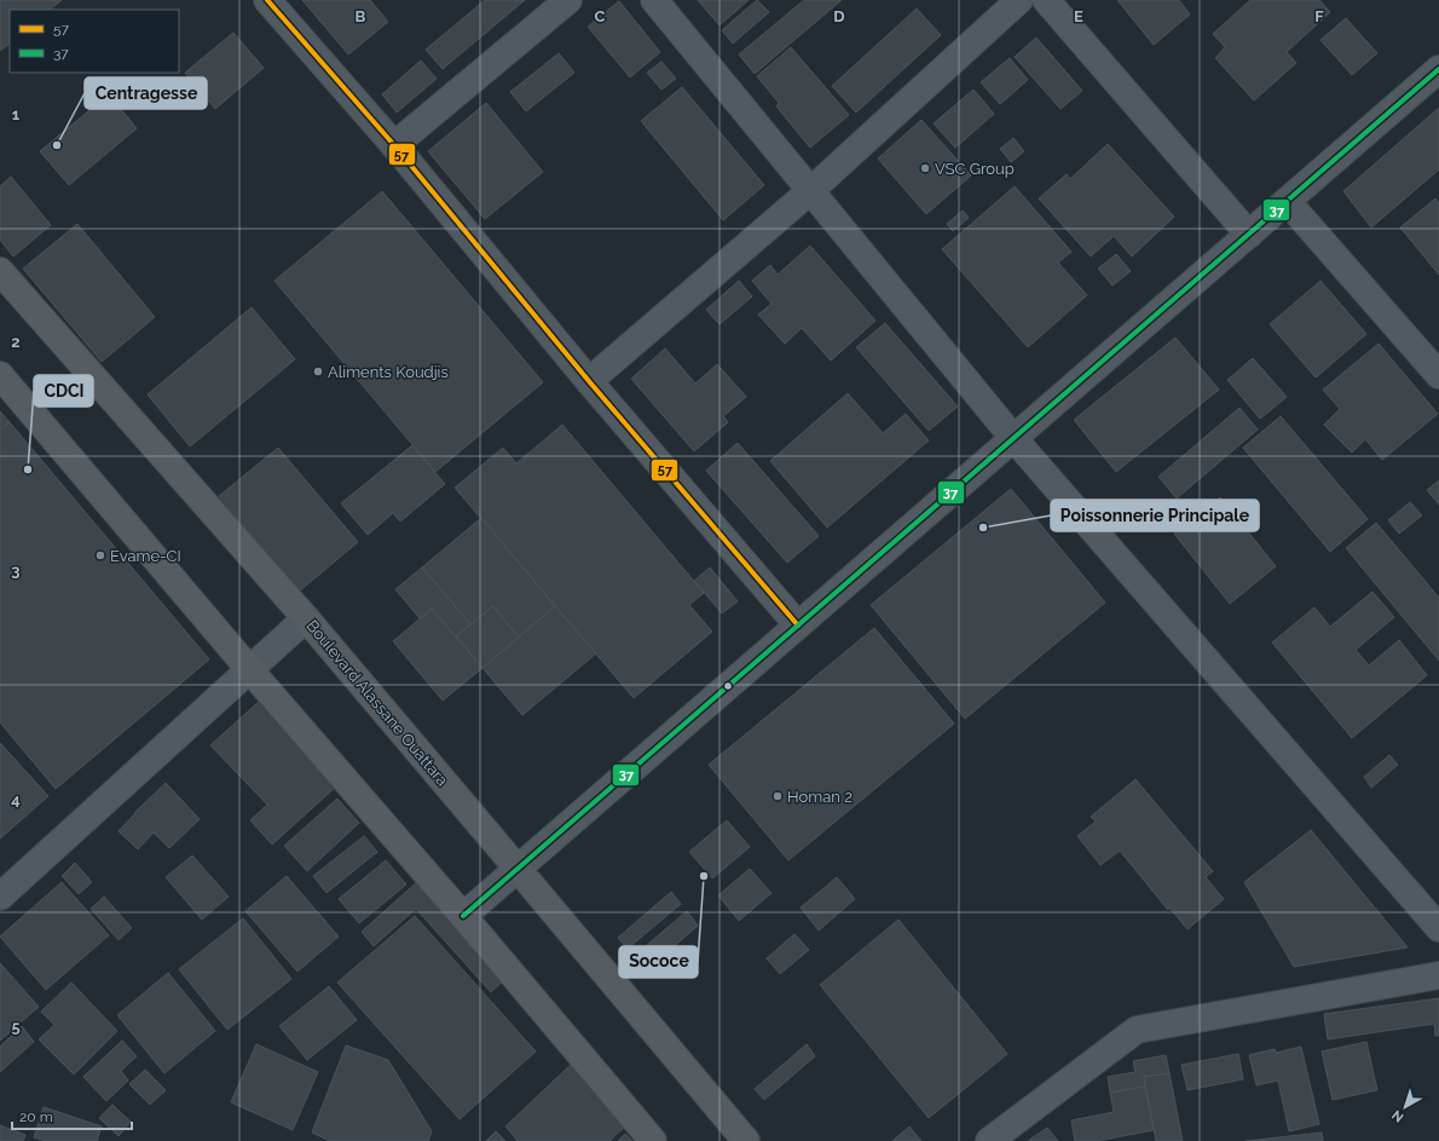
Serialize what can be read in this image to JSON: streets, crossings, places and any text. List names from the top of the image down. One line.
{"streets":{"main road":["Boulevard Alassane Ouattara"]},"places":["Centragesse","VSC Group","Aliments Koudjis","CDCI","Poissonnerie Principale","Evame-CI","Homan 2","Sococe"],"lines":["transit line 57","transit line 37"],"legend":["57","37"],"scale_bar":"20 m","north":"bottom left","grid":{"columns":["B","C","D","E","F"],"rows":["1","2","3","4","5"]}}
